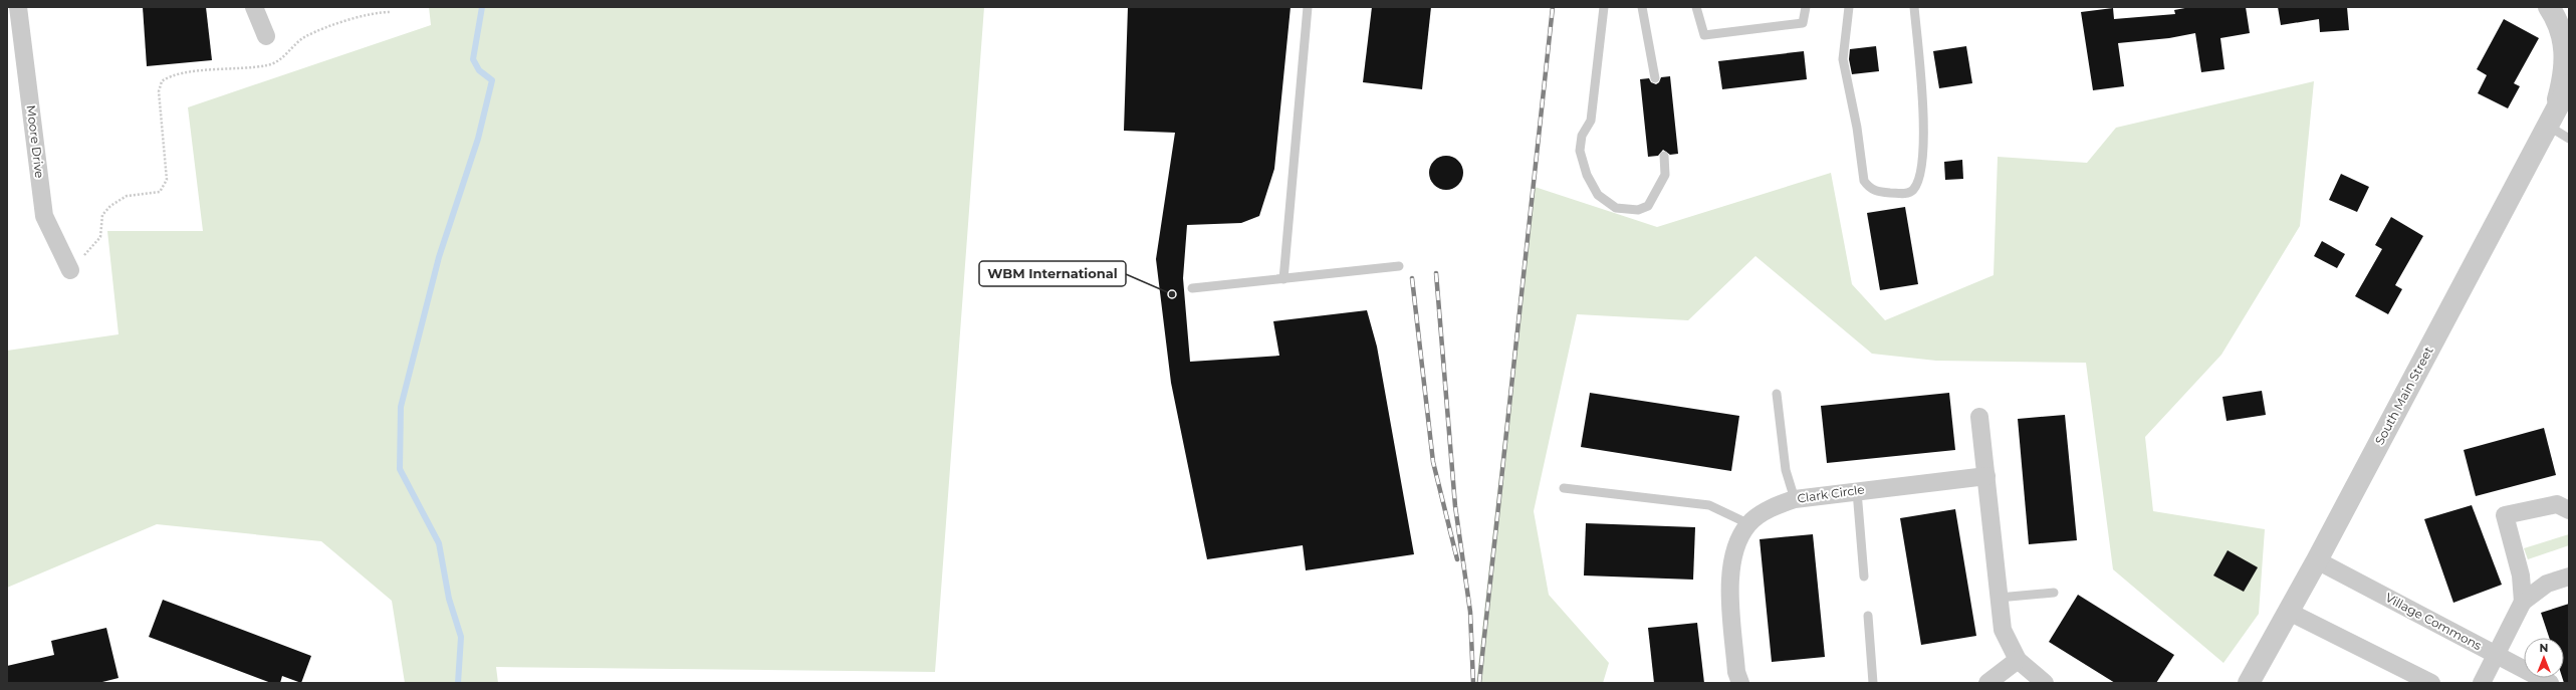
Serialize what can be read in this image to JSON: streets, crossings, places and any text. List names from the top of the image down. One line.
{"streets":{"street":["Moore Drive","South Main Street","Clark Circle","Village Commons"]},"crossings":[["South Main Street","Village Commons"]],"places":["WBM International"],"north":"top"}
